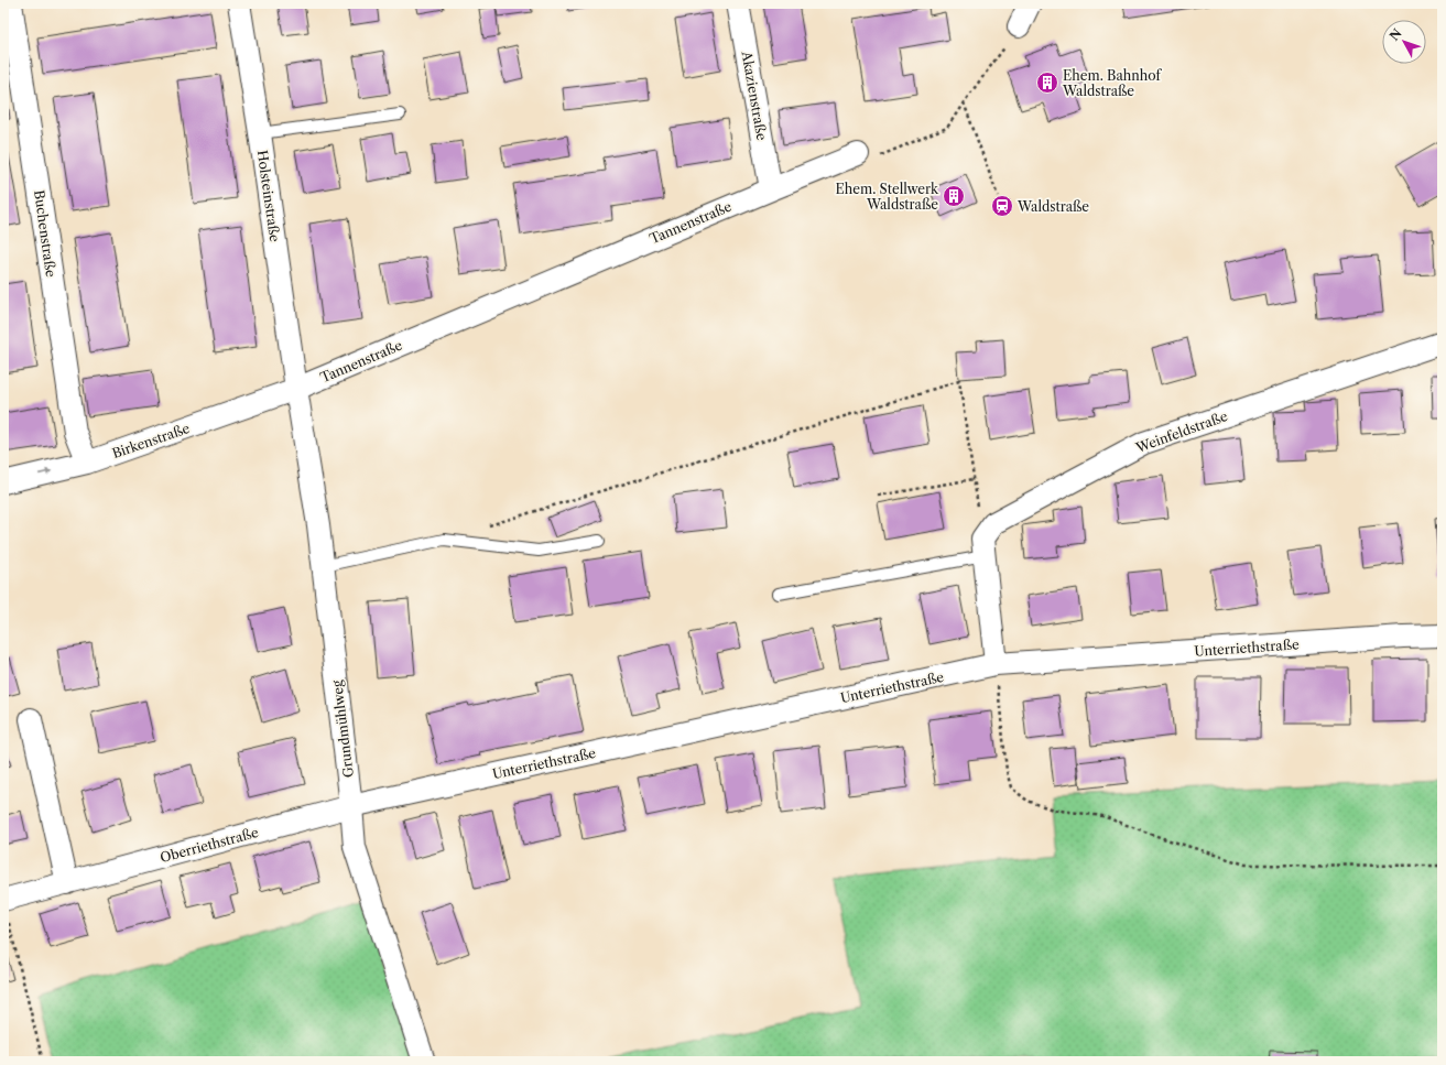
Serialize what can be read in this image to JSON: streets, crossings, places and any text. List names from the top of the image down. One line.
{"streets":{"street":["Akazienstraße","Holsteinstraße","Tannenstraße","Buchenstraße","Weinfeldstraße","Birkenstraße","Unterriethstraße","Grundmühlweg","Oberriethstraße"]},"crossings":[["Akazienstraße","Tannenstraße"],["Holsteinstraße","Tannenstraße"],["Holsteinstraße","Birkenstraße"],["Holsteinstraße","Grundmühlweg"],["Tannenstraße","Birkenstraße"],["Tannenstraße","Grundmühlweg"],["Buchenstraße","Birkenstraße"],["Birkenstraße","Grundmühlweg"],["Unterriethstraße","Grundmühlweg"],["Unterriethstraße","Oberriethstraße"],["Grundmühlweg","Oberriethstraße"]],"places":{"building":["Ehem. Bahnhof Waldstraße","Ehem. Stellwerk Waldstraße"],"station":["Waldstraße"]},"north":"top left"}
